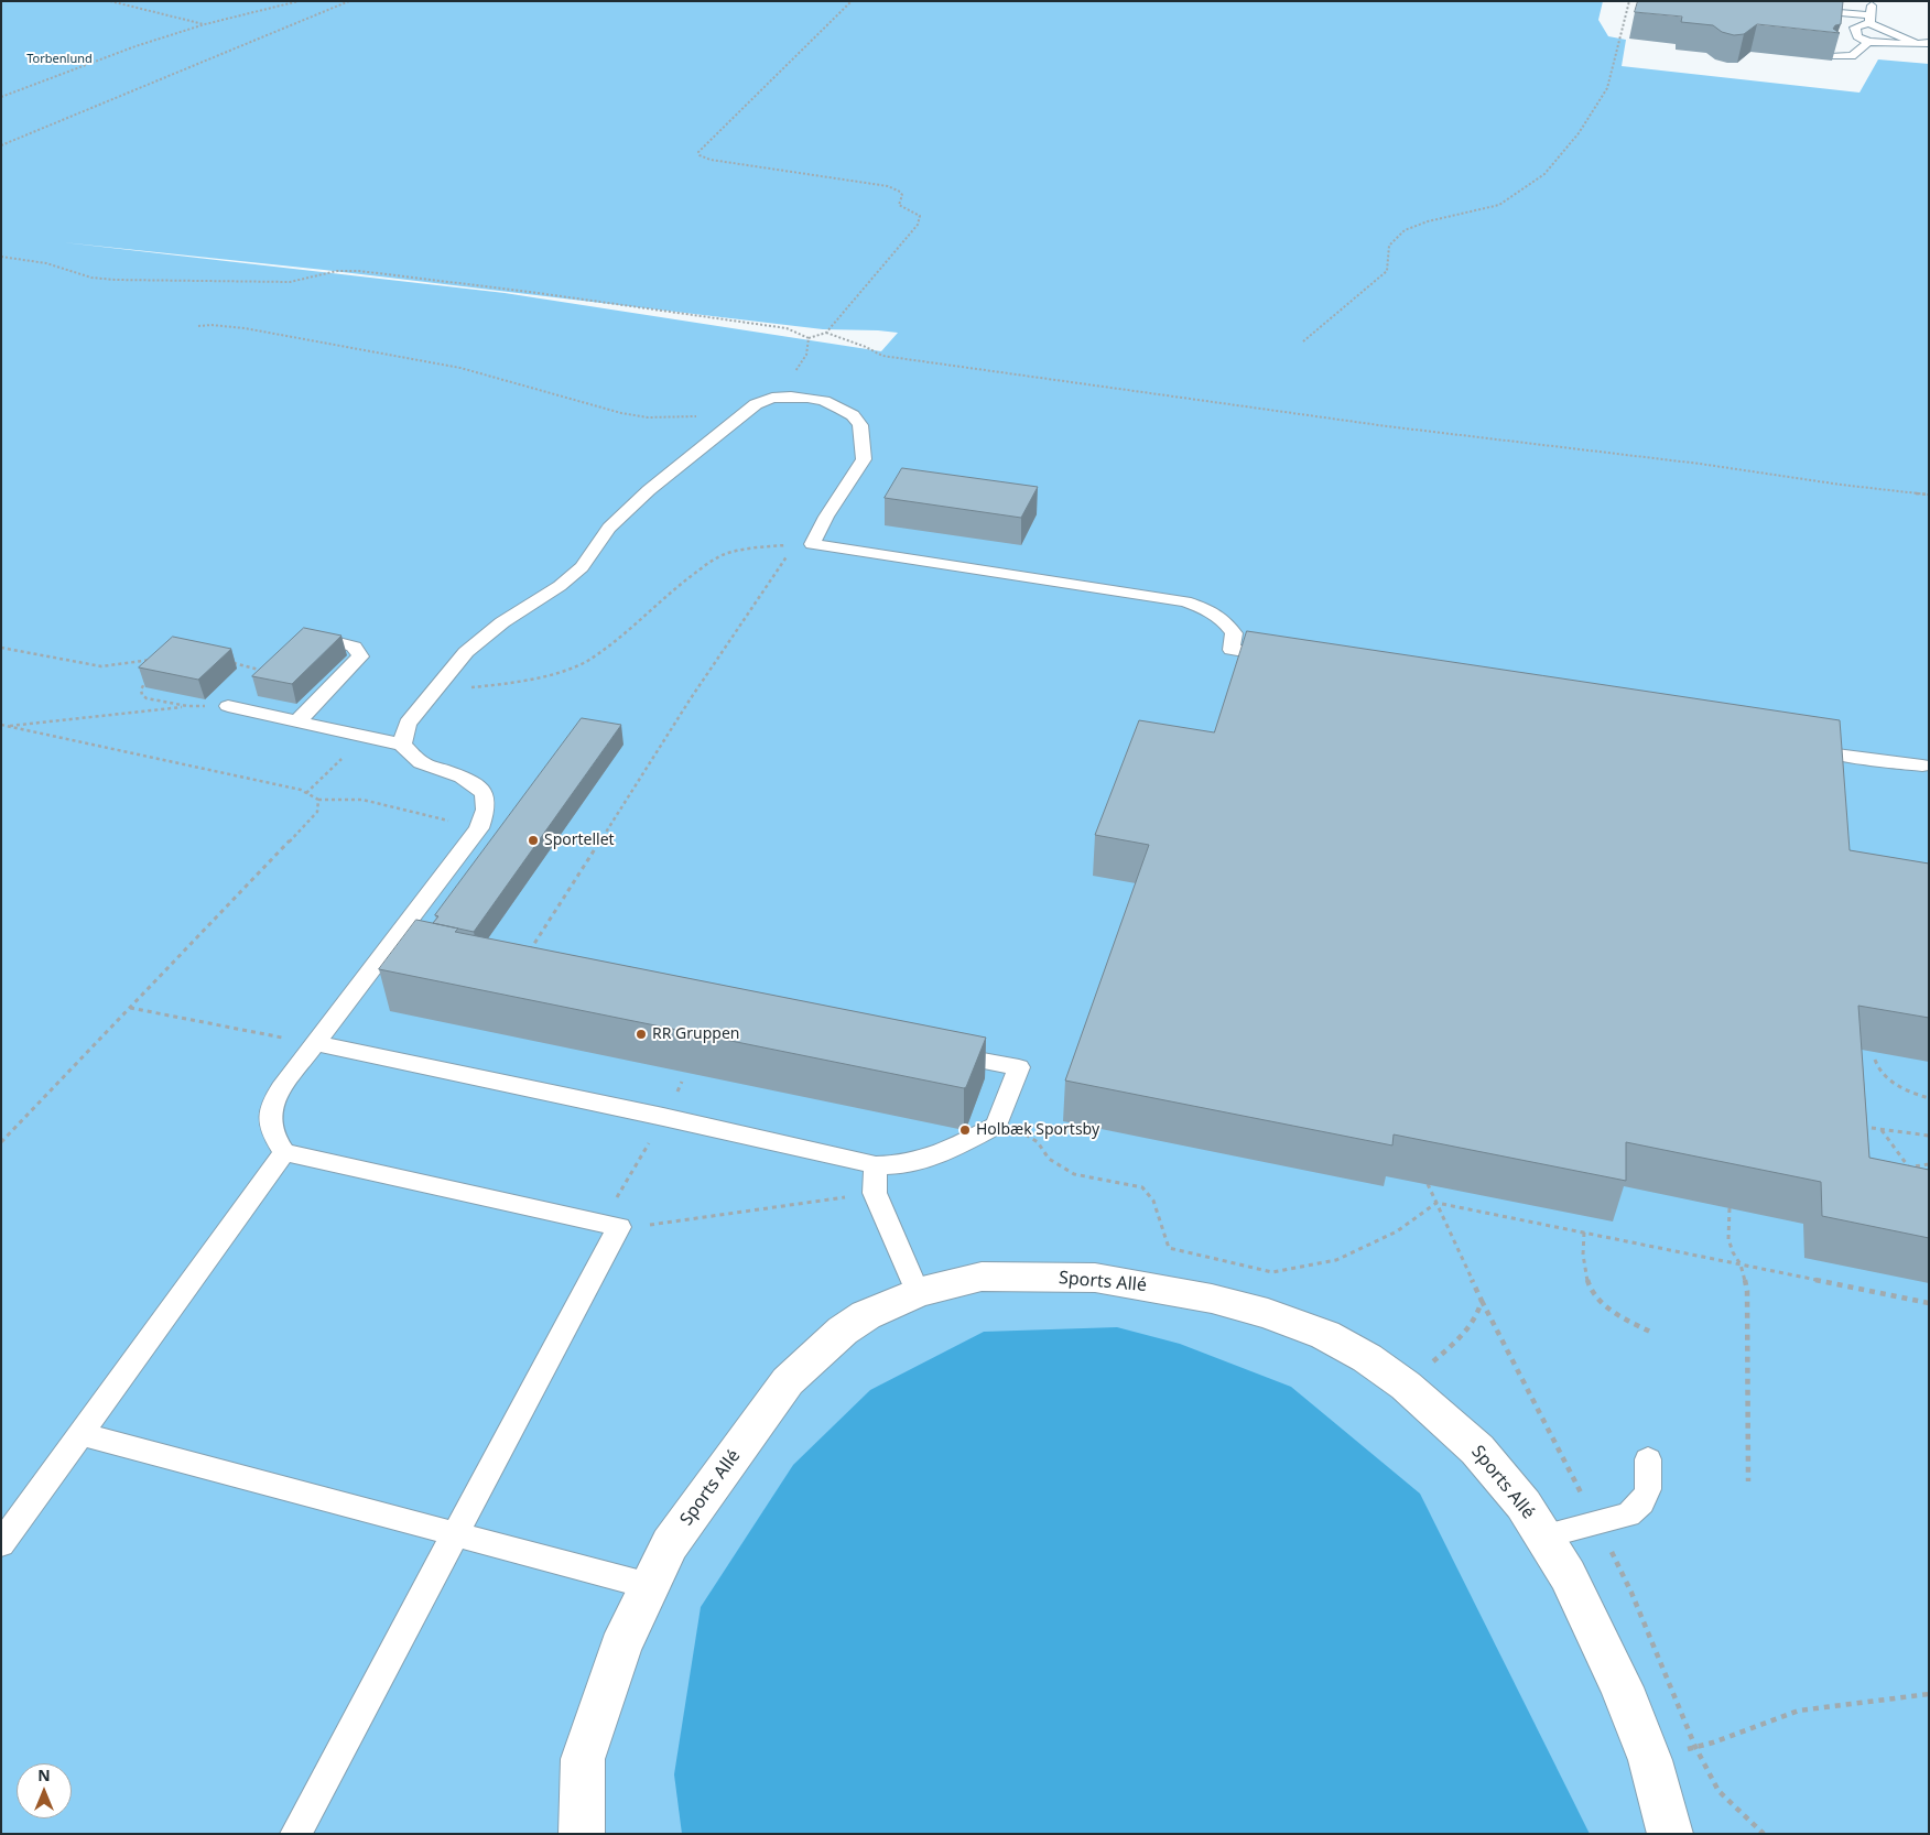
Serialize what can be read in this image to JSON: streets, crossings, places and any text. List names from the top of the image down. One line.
{"streets":{"street":["Sports Allé"]},"parks":["Torbenlund"],"places":["Sportellet","RR Gruppen","Holbæk Sportsby"],"north":"top"}
